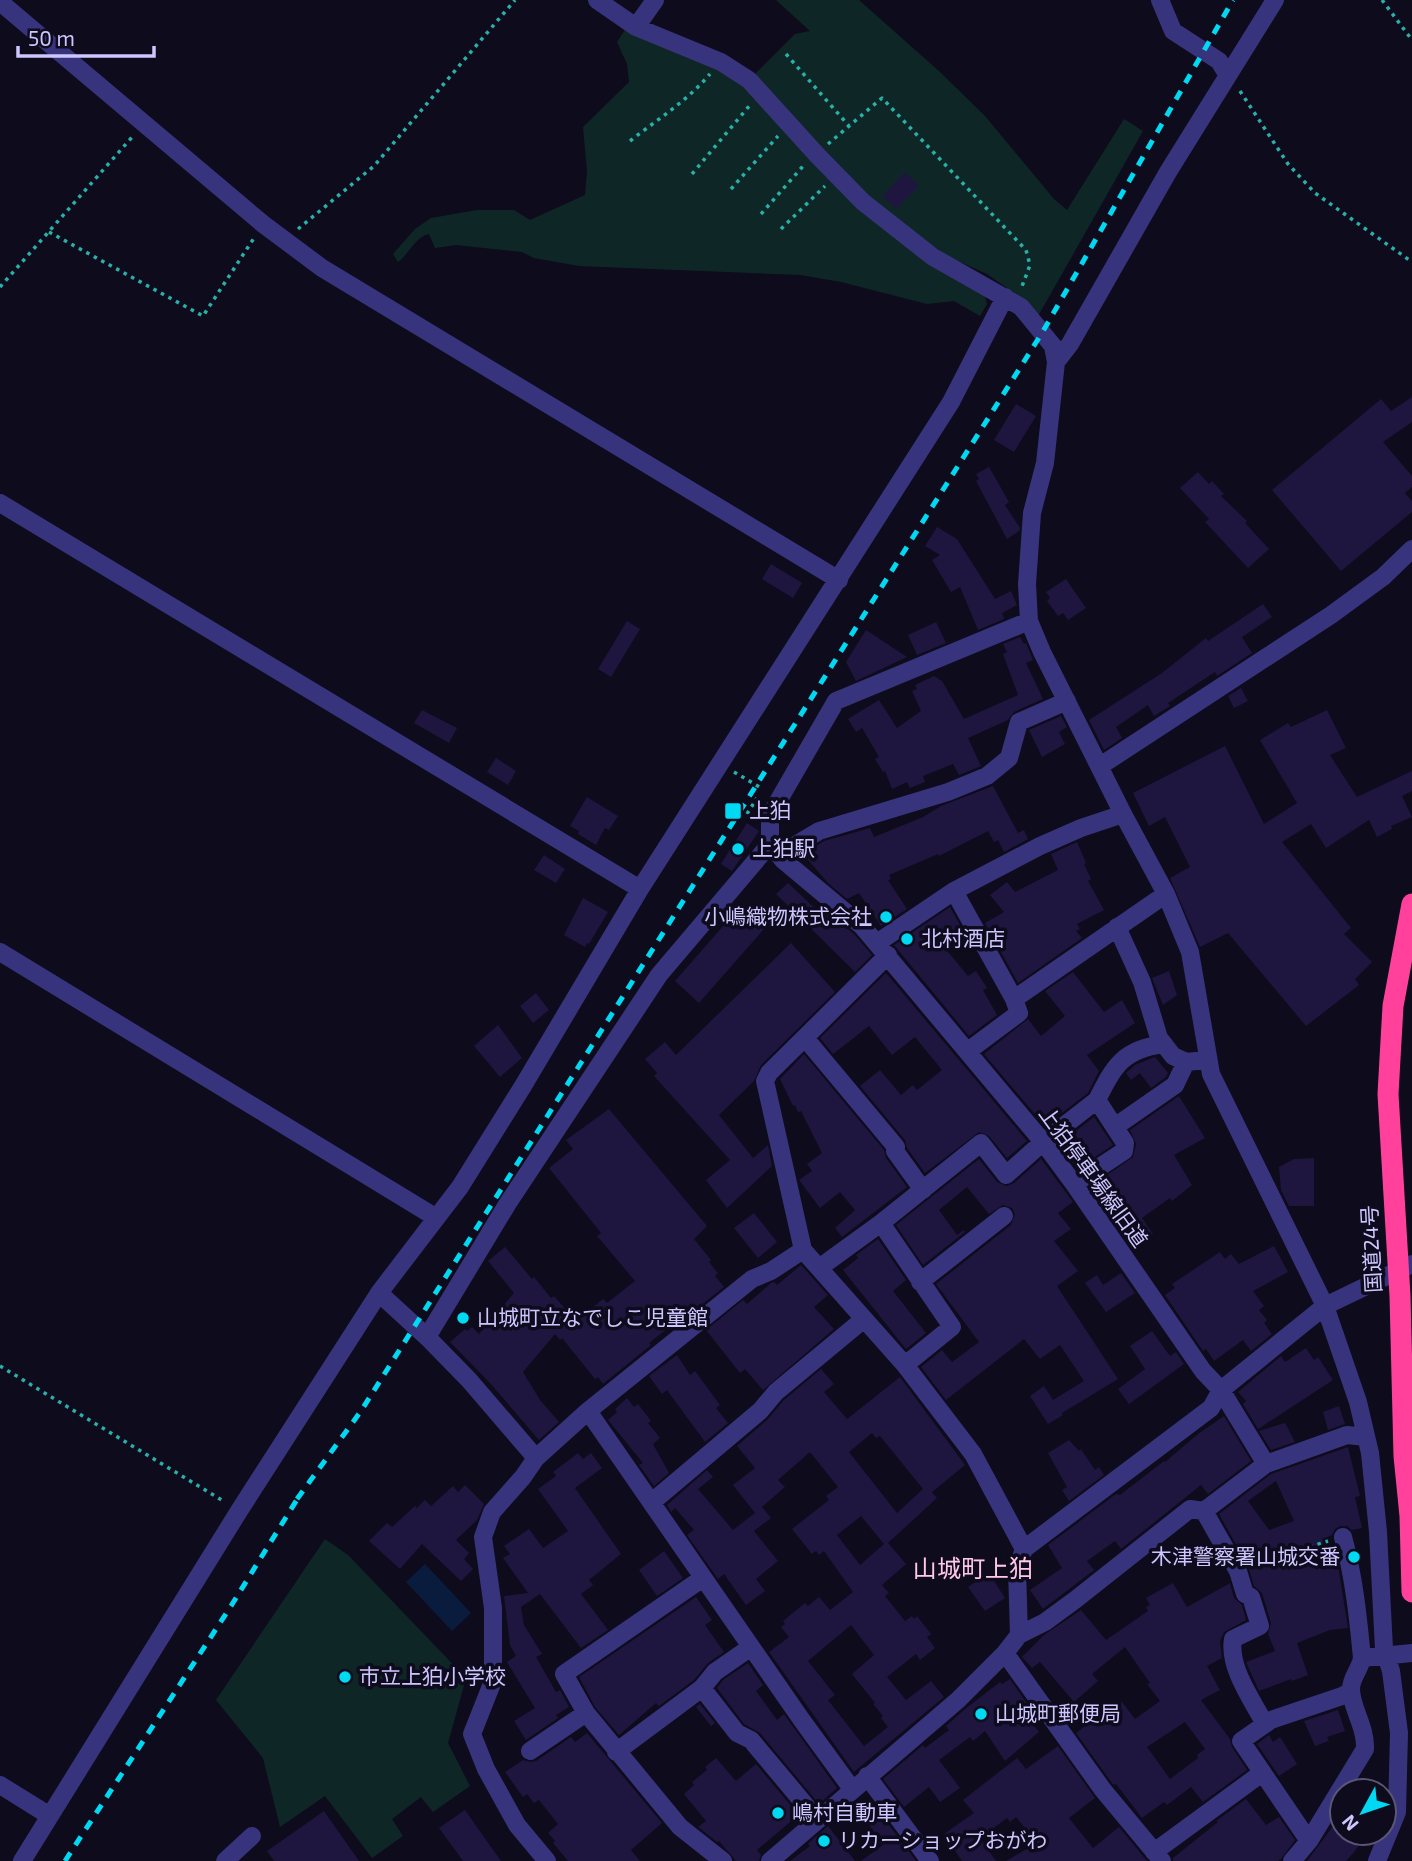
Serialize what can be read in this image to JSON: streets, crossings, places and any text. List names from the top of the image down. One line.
{"streets":{"highway":["国道24号"],"street":["上狛停車場線旧道"]},"districts":["山城町上狛"],"places":{"transit":["上狛"],"other":["上狛駅","小嶋織物株式会社","北村酒店","山城町立なでしこ児童館","木津警察署山城交番","市立上狛小学校","山城町郵便局","嶋村自動車","リカーショップおがわ"]},"scale_bar":"50 m","north":"bottom left"}
